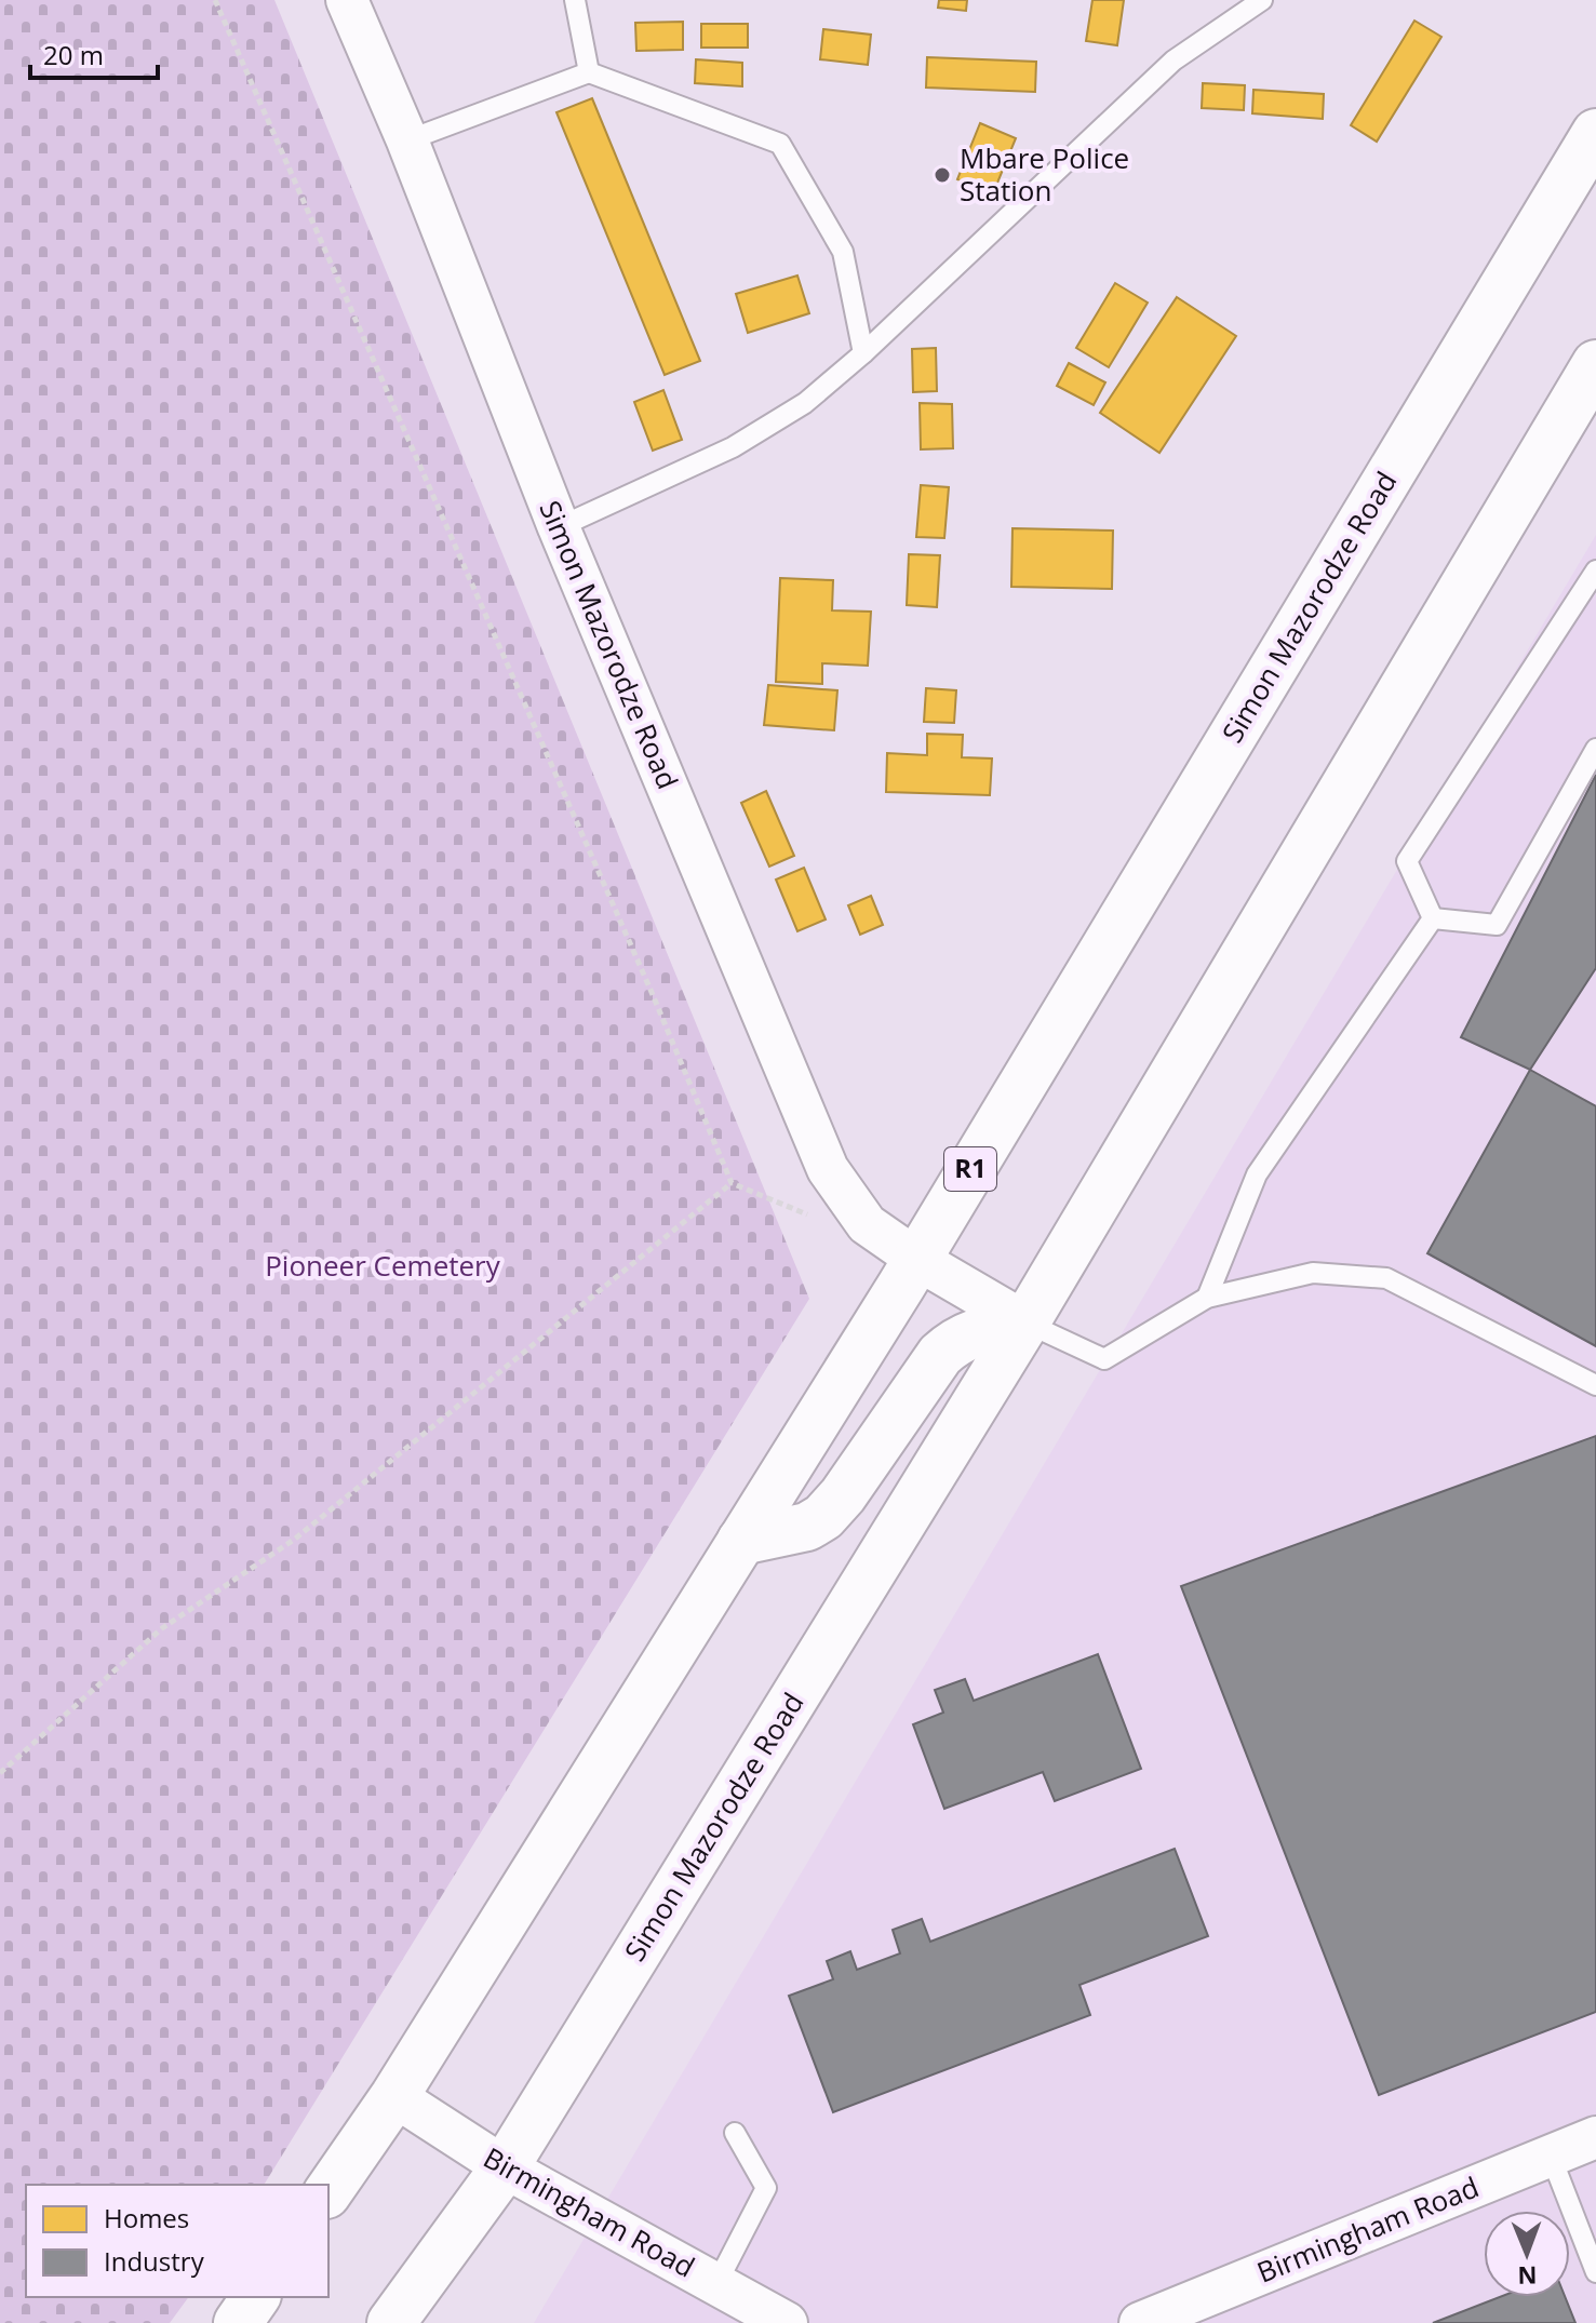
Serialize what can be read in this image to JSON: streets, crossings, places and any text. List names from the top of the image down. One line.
{"streets":{"highway":["Simon Mazorodze Road","R1"],"street":["Birmingham Road"]},"crossings":[["Simon Mazorodze Road","Birmingham Road"]],"parks":["Pioneer Cemetery"],"places":["Mbare Police Station"],"legend":["Homes","Industry"],"scale_bar":"20 m","north":"bottom"}
